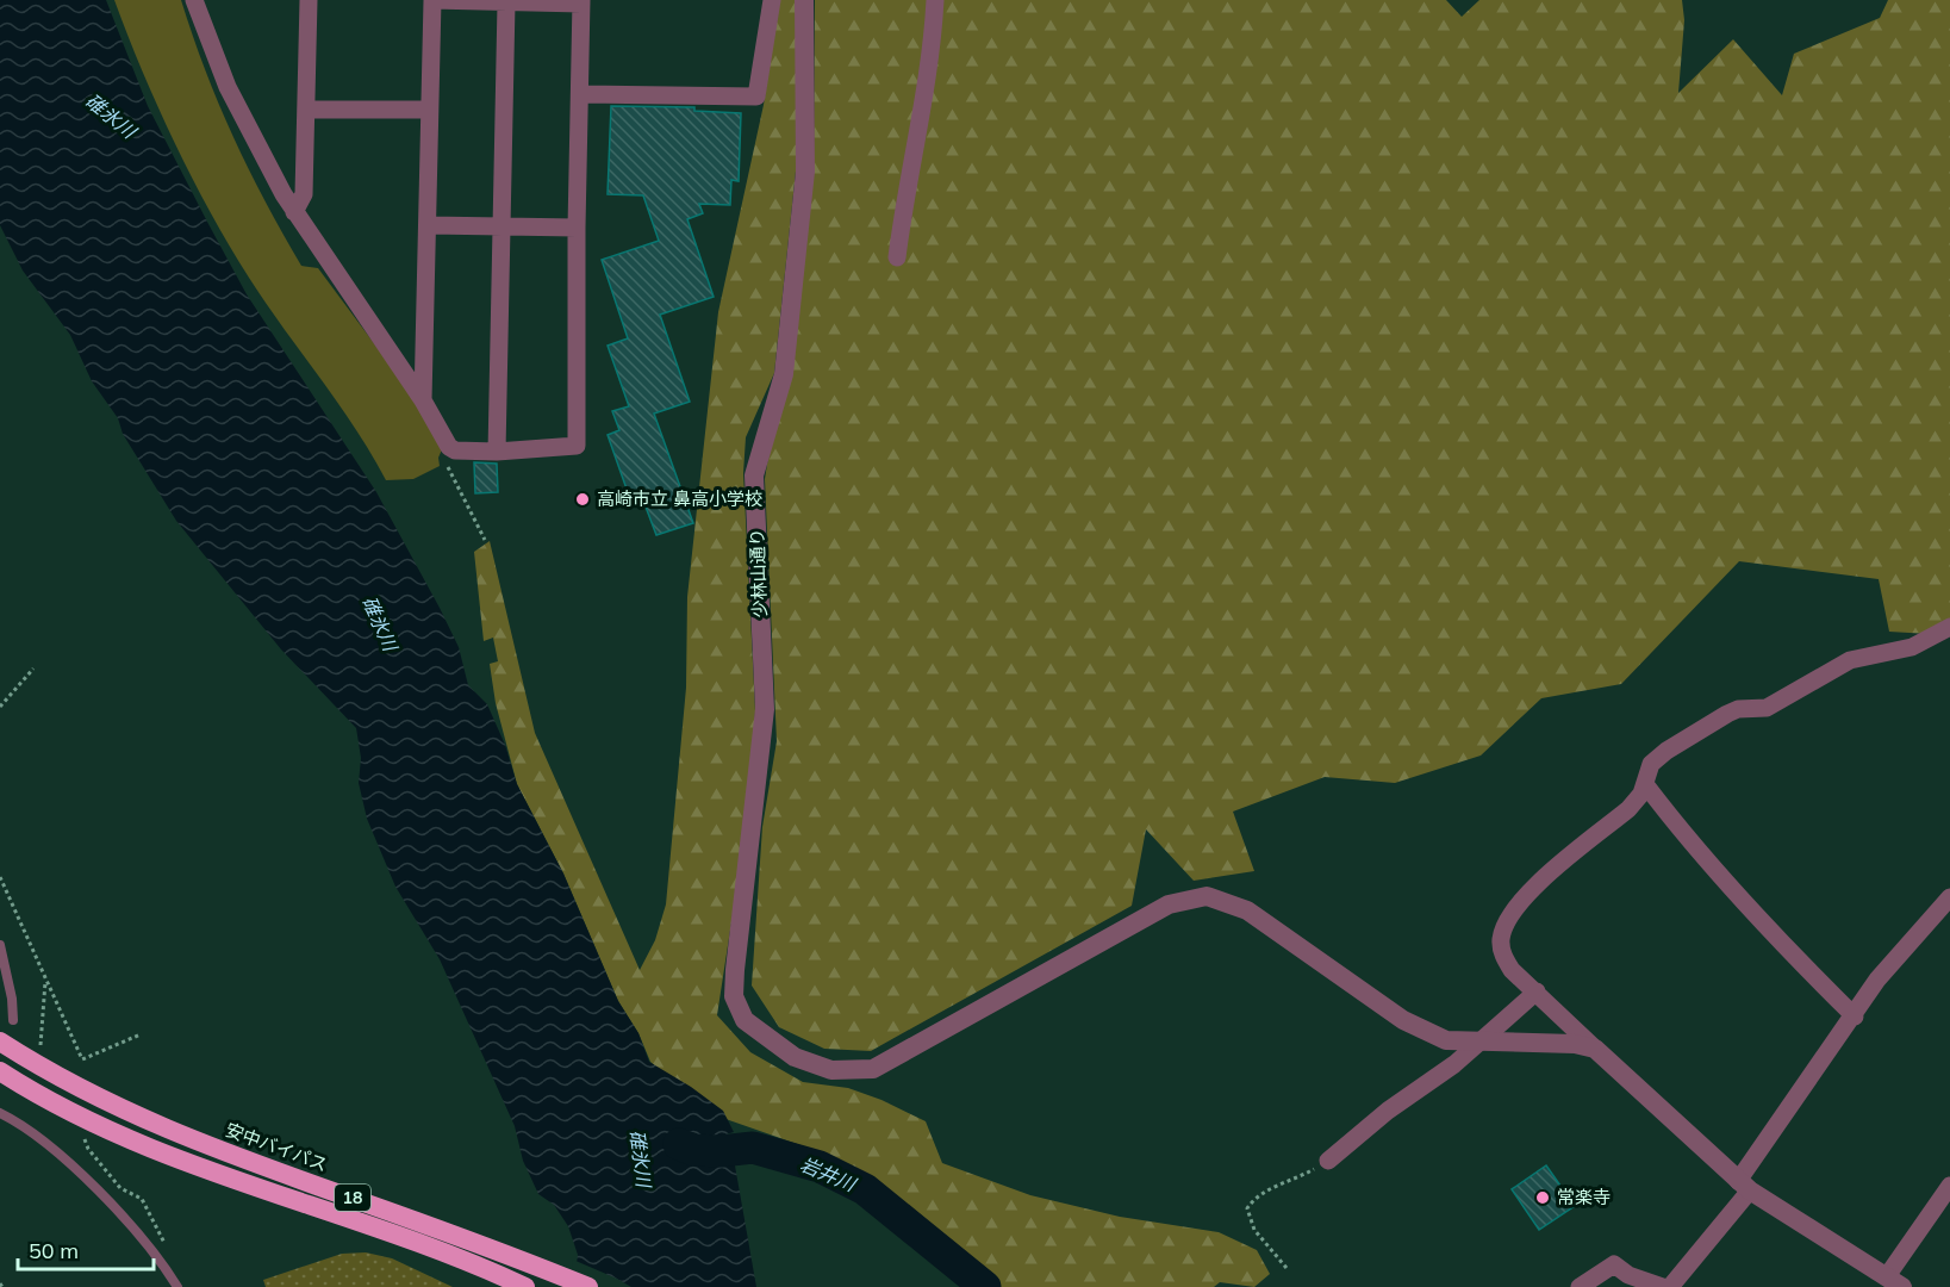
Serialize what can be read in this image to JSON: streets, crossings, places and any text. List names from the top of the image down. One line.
{"streets":{"highway":["安中バイパス","18"],"street":["少林山通り"]},"water":["碓氷川","岩井川"],"places":["高崎市立 鼻高小学校","常楽寺"],"scale_bar":"50 m"}
